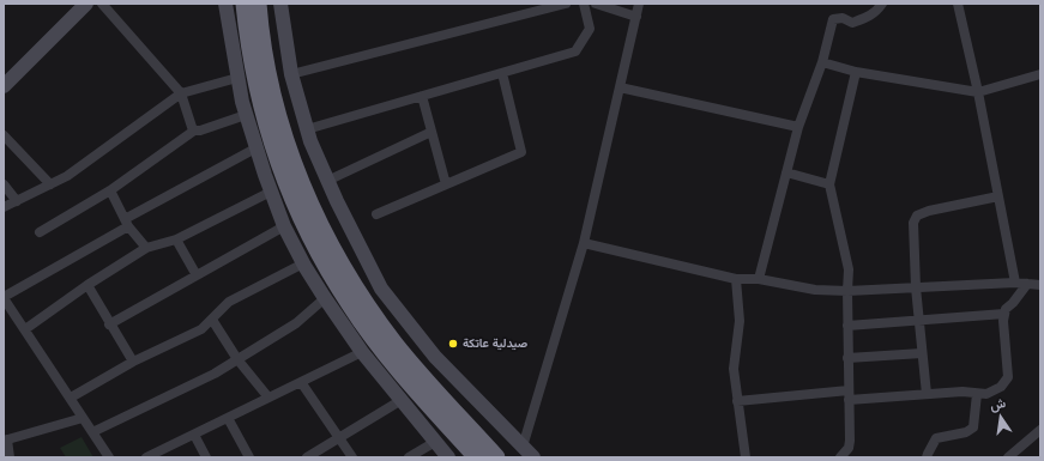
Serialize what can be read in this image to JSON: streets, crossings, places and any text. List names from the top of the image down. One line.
{"places":["صيدلية عاتكة"],"north":"top"}
